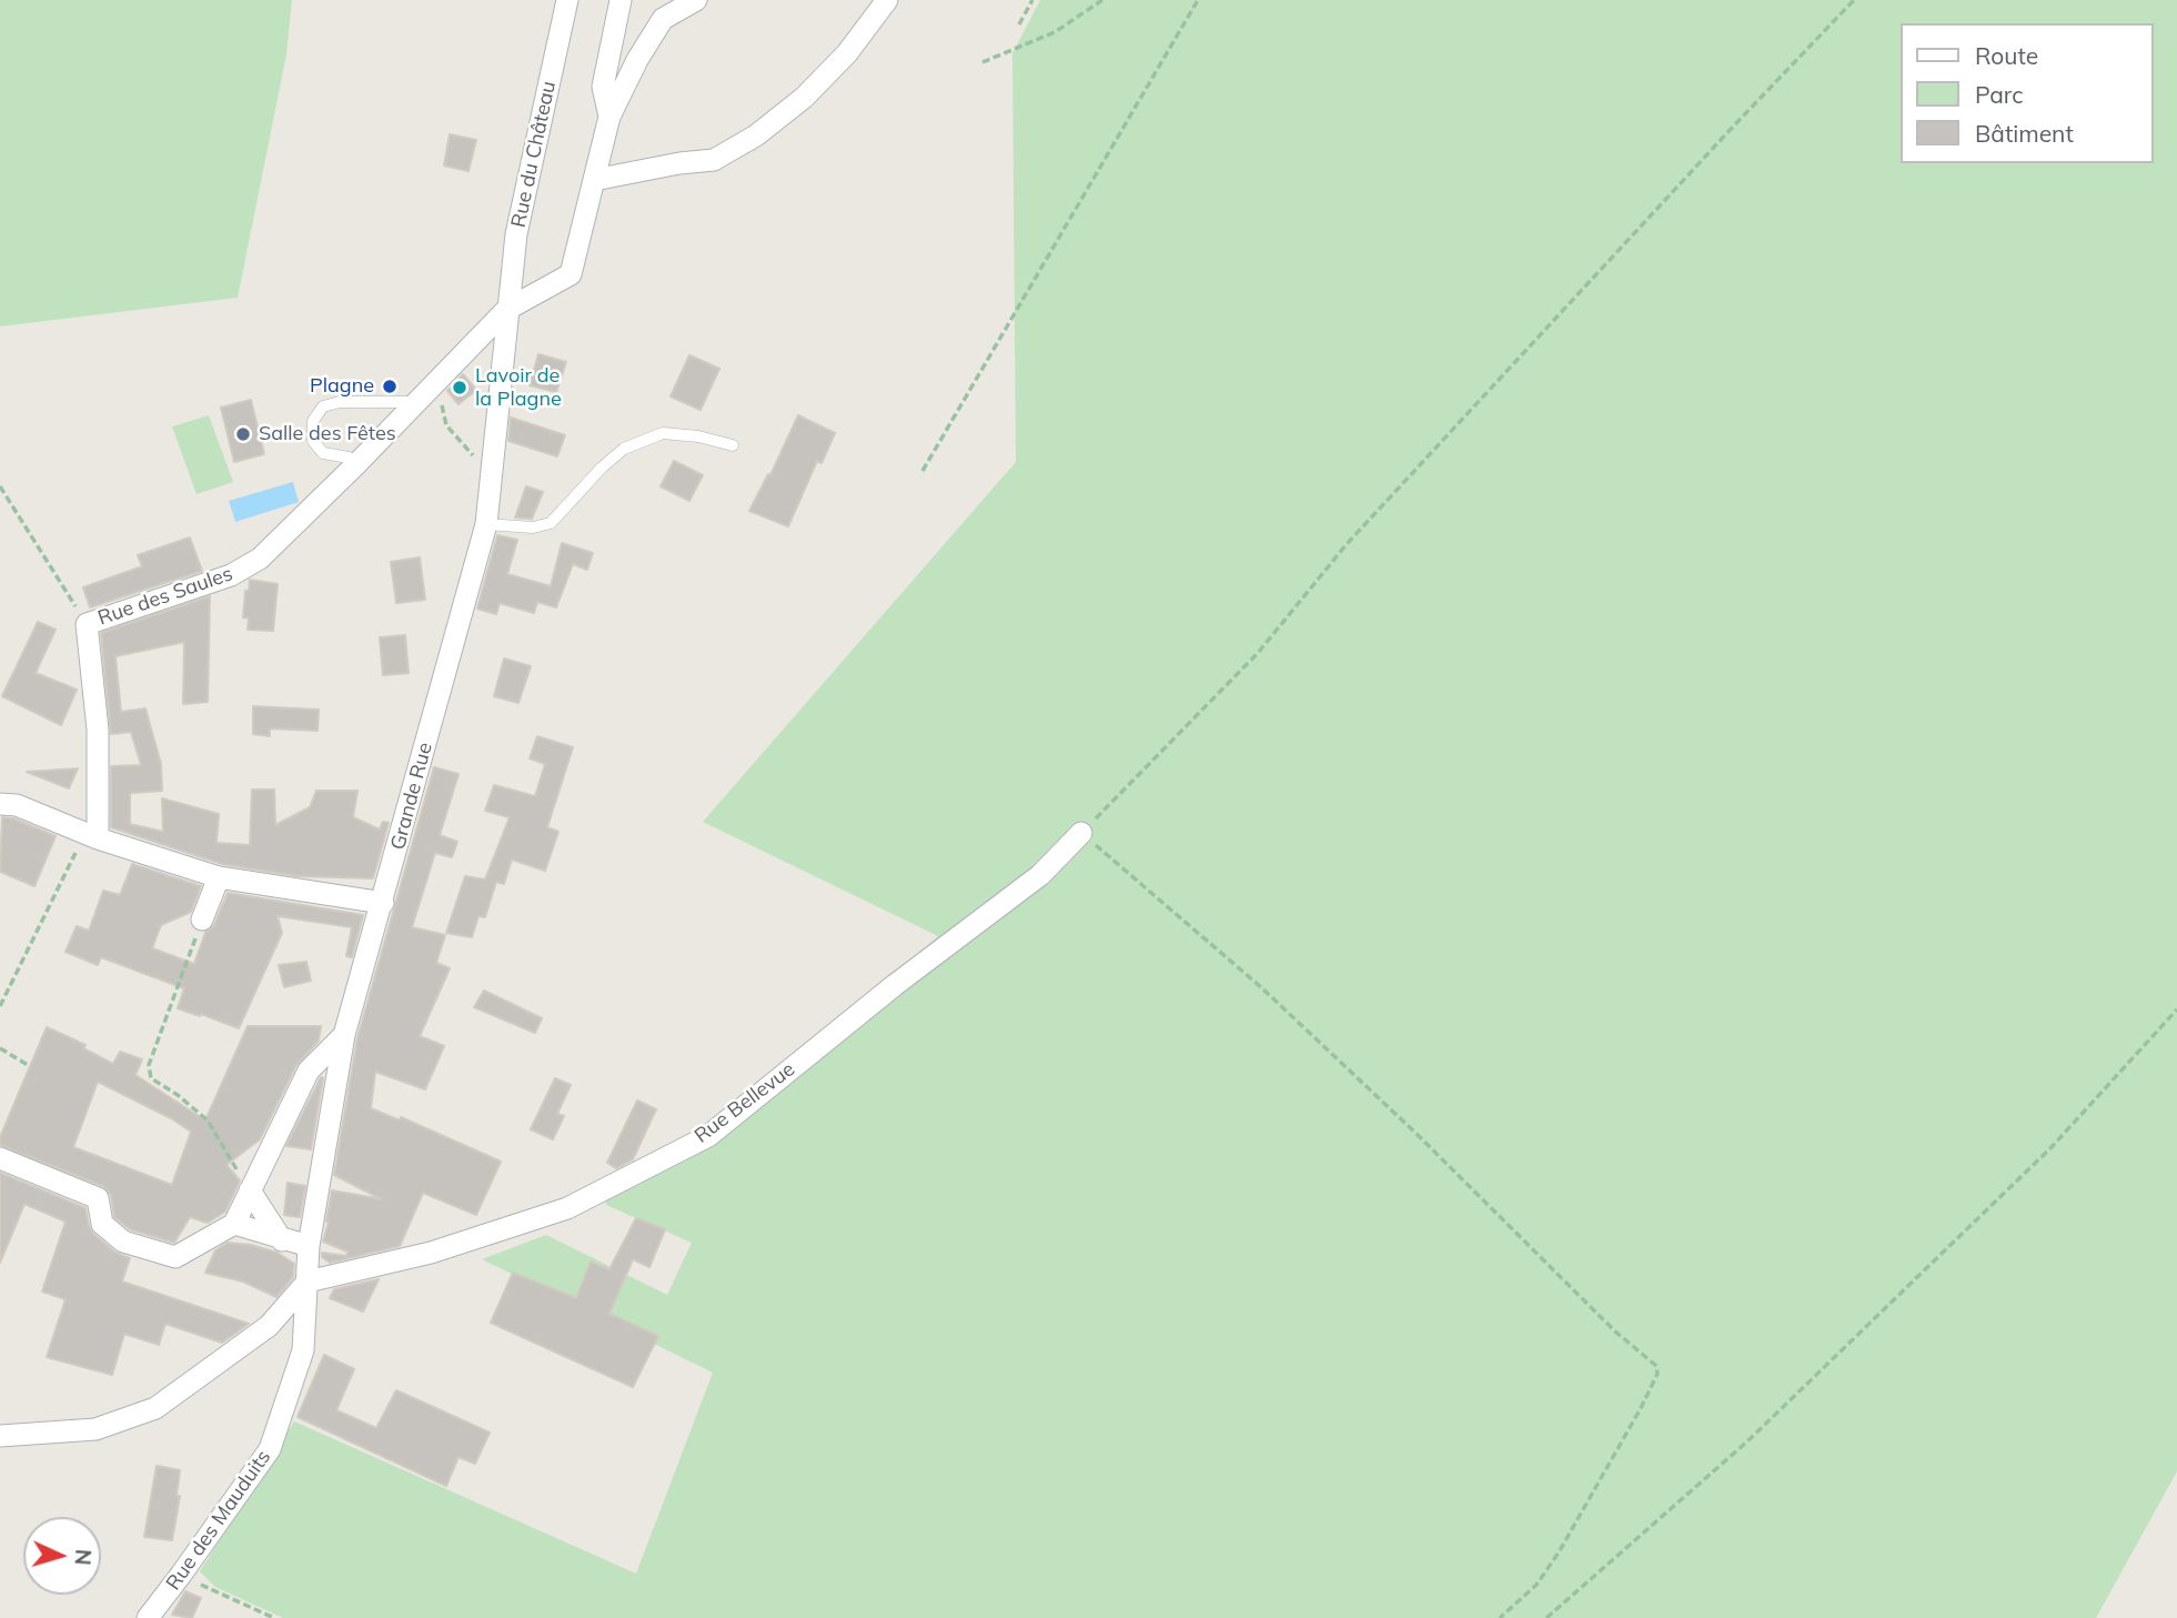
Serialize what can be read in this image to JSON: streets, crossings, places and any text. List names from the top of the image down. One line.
{"streets":{"street":["Rue du Château","Rue des Saules","Grande Rue","Rue Bellevue","Rue des Mauduits"]},"crossings":[["Rue du Château","Rue des Saules"],["Rue du Château","Grande Rue"],["Rue des Saules","Grande Rue"],["Grande Rue","Rue Bellevue"],["Grande Rue","Rue des Mauduits"],["Rue Bellevue","Rue des Mauduits"]],"places":["Plagne","Lavoir de la Plagne","Salle des Fêtes"],"legend":["Route","Parc","Bâtiment"],"north":"right"}
